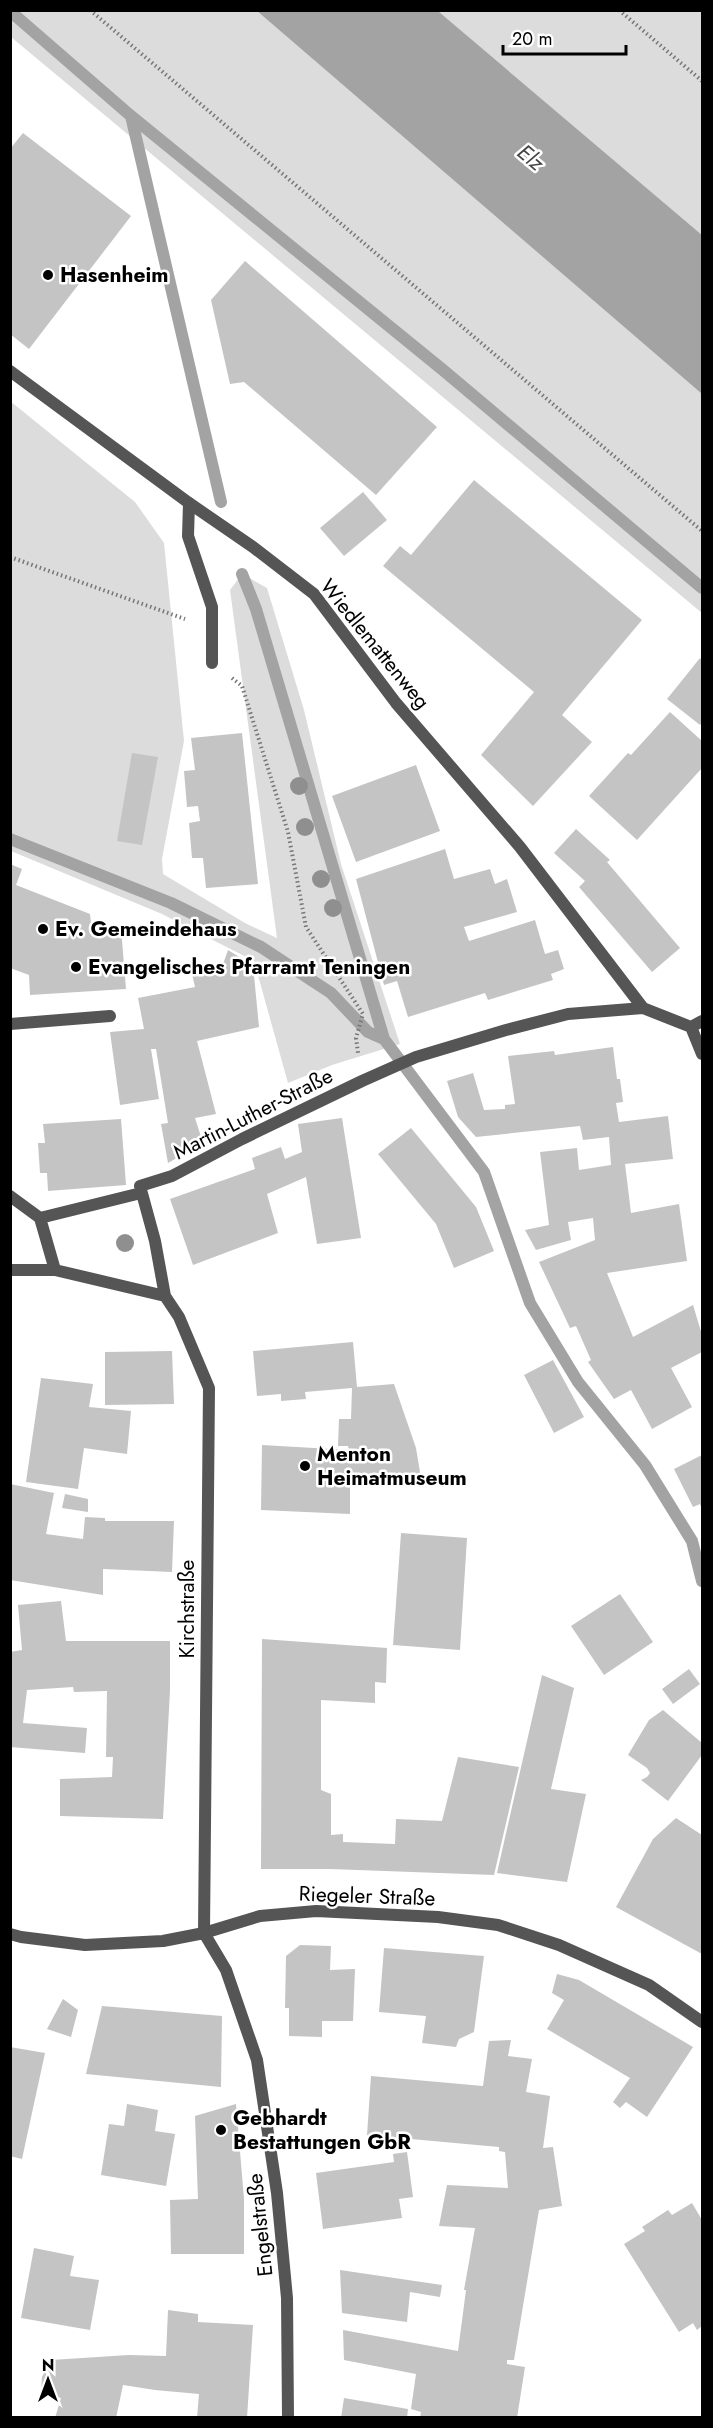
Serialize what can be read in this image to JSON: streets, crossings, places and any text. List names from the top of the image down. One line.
{"streets":{"street":["Wiedlemattenweg","Martin-Luther-Straße","Kirchstraße","Riegeler Straße","Engelstraße"]},"crossings":[["Wiedlemattenweg","Martin-Luther-Straße"],["Kirchstraße","Riegeler Straße"],["Kirchstraße","Engelstraße"],["Riegeler Straße","Engelstraße"]],"water":["Elz"],"places":["Hasenheim","Ev. Gemeindehaus","Evangelisches Pfarramt Teningen","Menton Heimatmuseum","Gebhardt Bestattungen GbR"],"scale_bar":"20 m","north":"top"}
